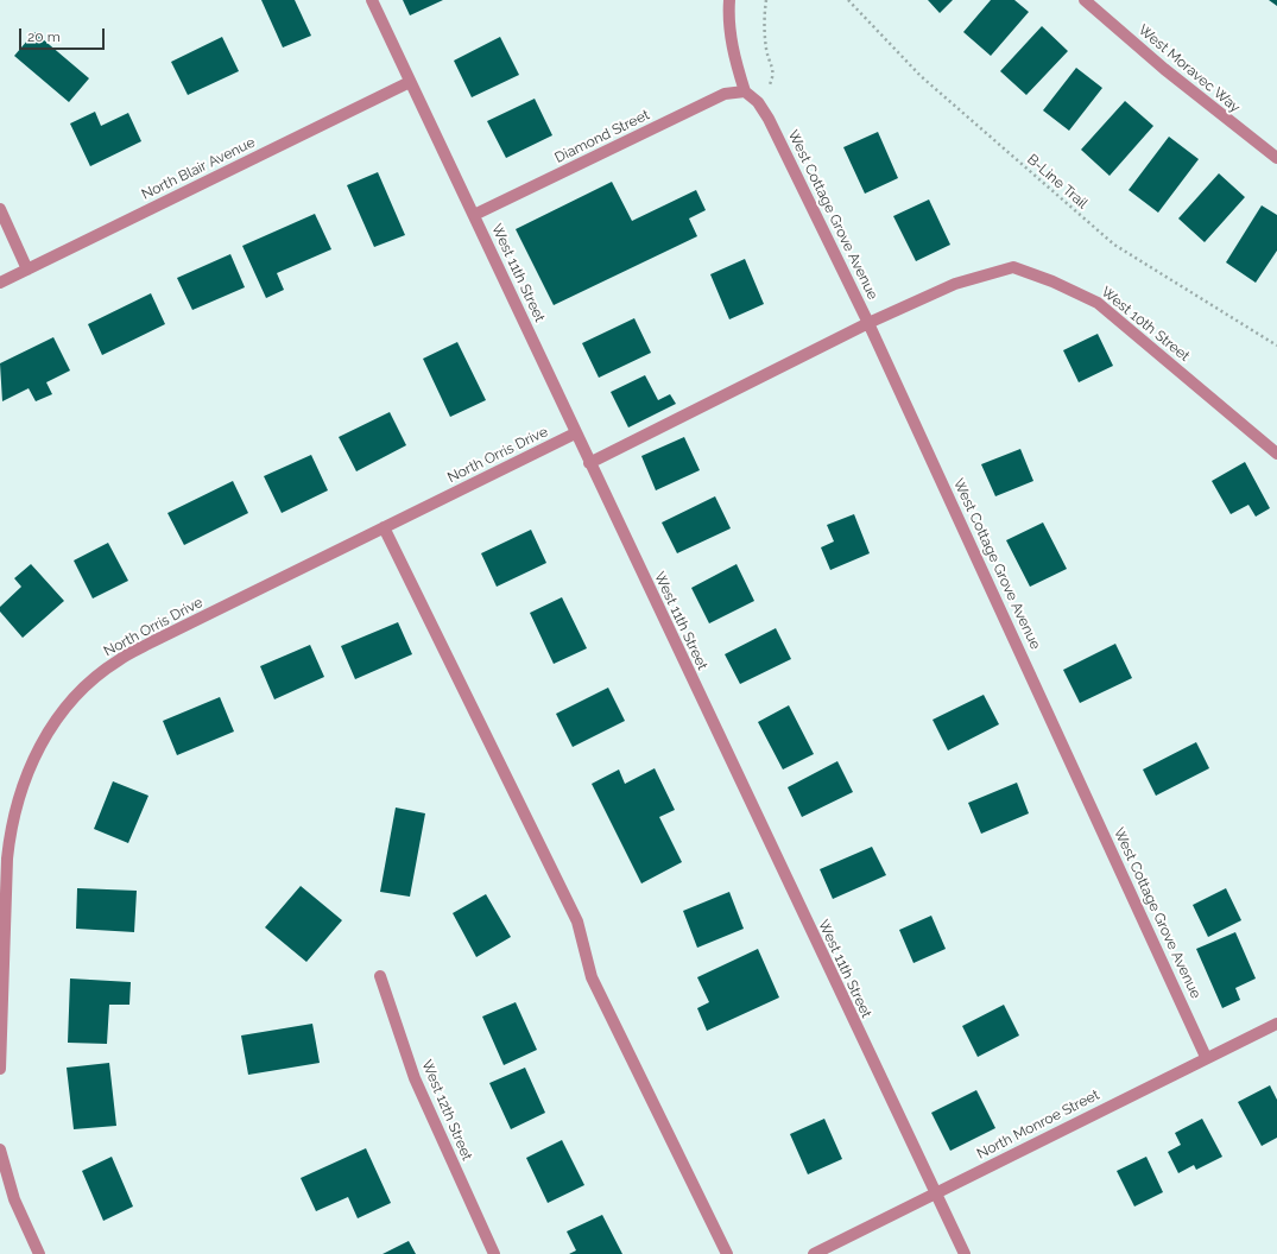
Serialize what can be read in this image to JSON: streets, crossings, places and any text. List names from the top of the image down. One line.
{"streets":{"street":["West Moravec Way","Diamond Street","North Blair Avenue","West Cottage Grove Avenue","West 11th Street","West 10th Street","North Orris Drive","West 12th Street","North Monroe Street"],"path":["B-Line Trail"]},"crossings":[["Diamond Street","West Cottage Grove Avenue"],["Diamond Street","West 11th Street"],["North Blair Avenue","West 11th Street"],["West Cottage Grove Avenue","West 10th Street"],["West Cottage Grove Avenue","North Monroe Street"],["West 11th Street","West 10th Street"],["West 11th Street","North Orris Drive"],["West 11th Street","North Monroe Street"]],"scale_bar":"20 m"}
